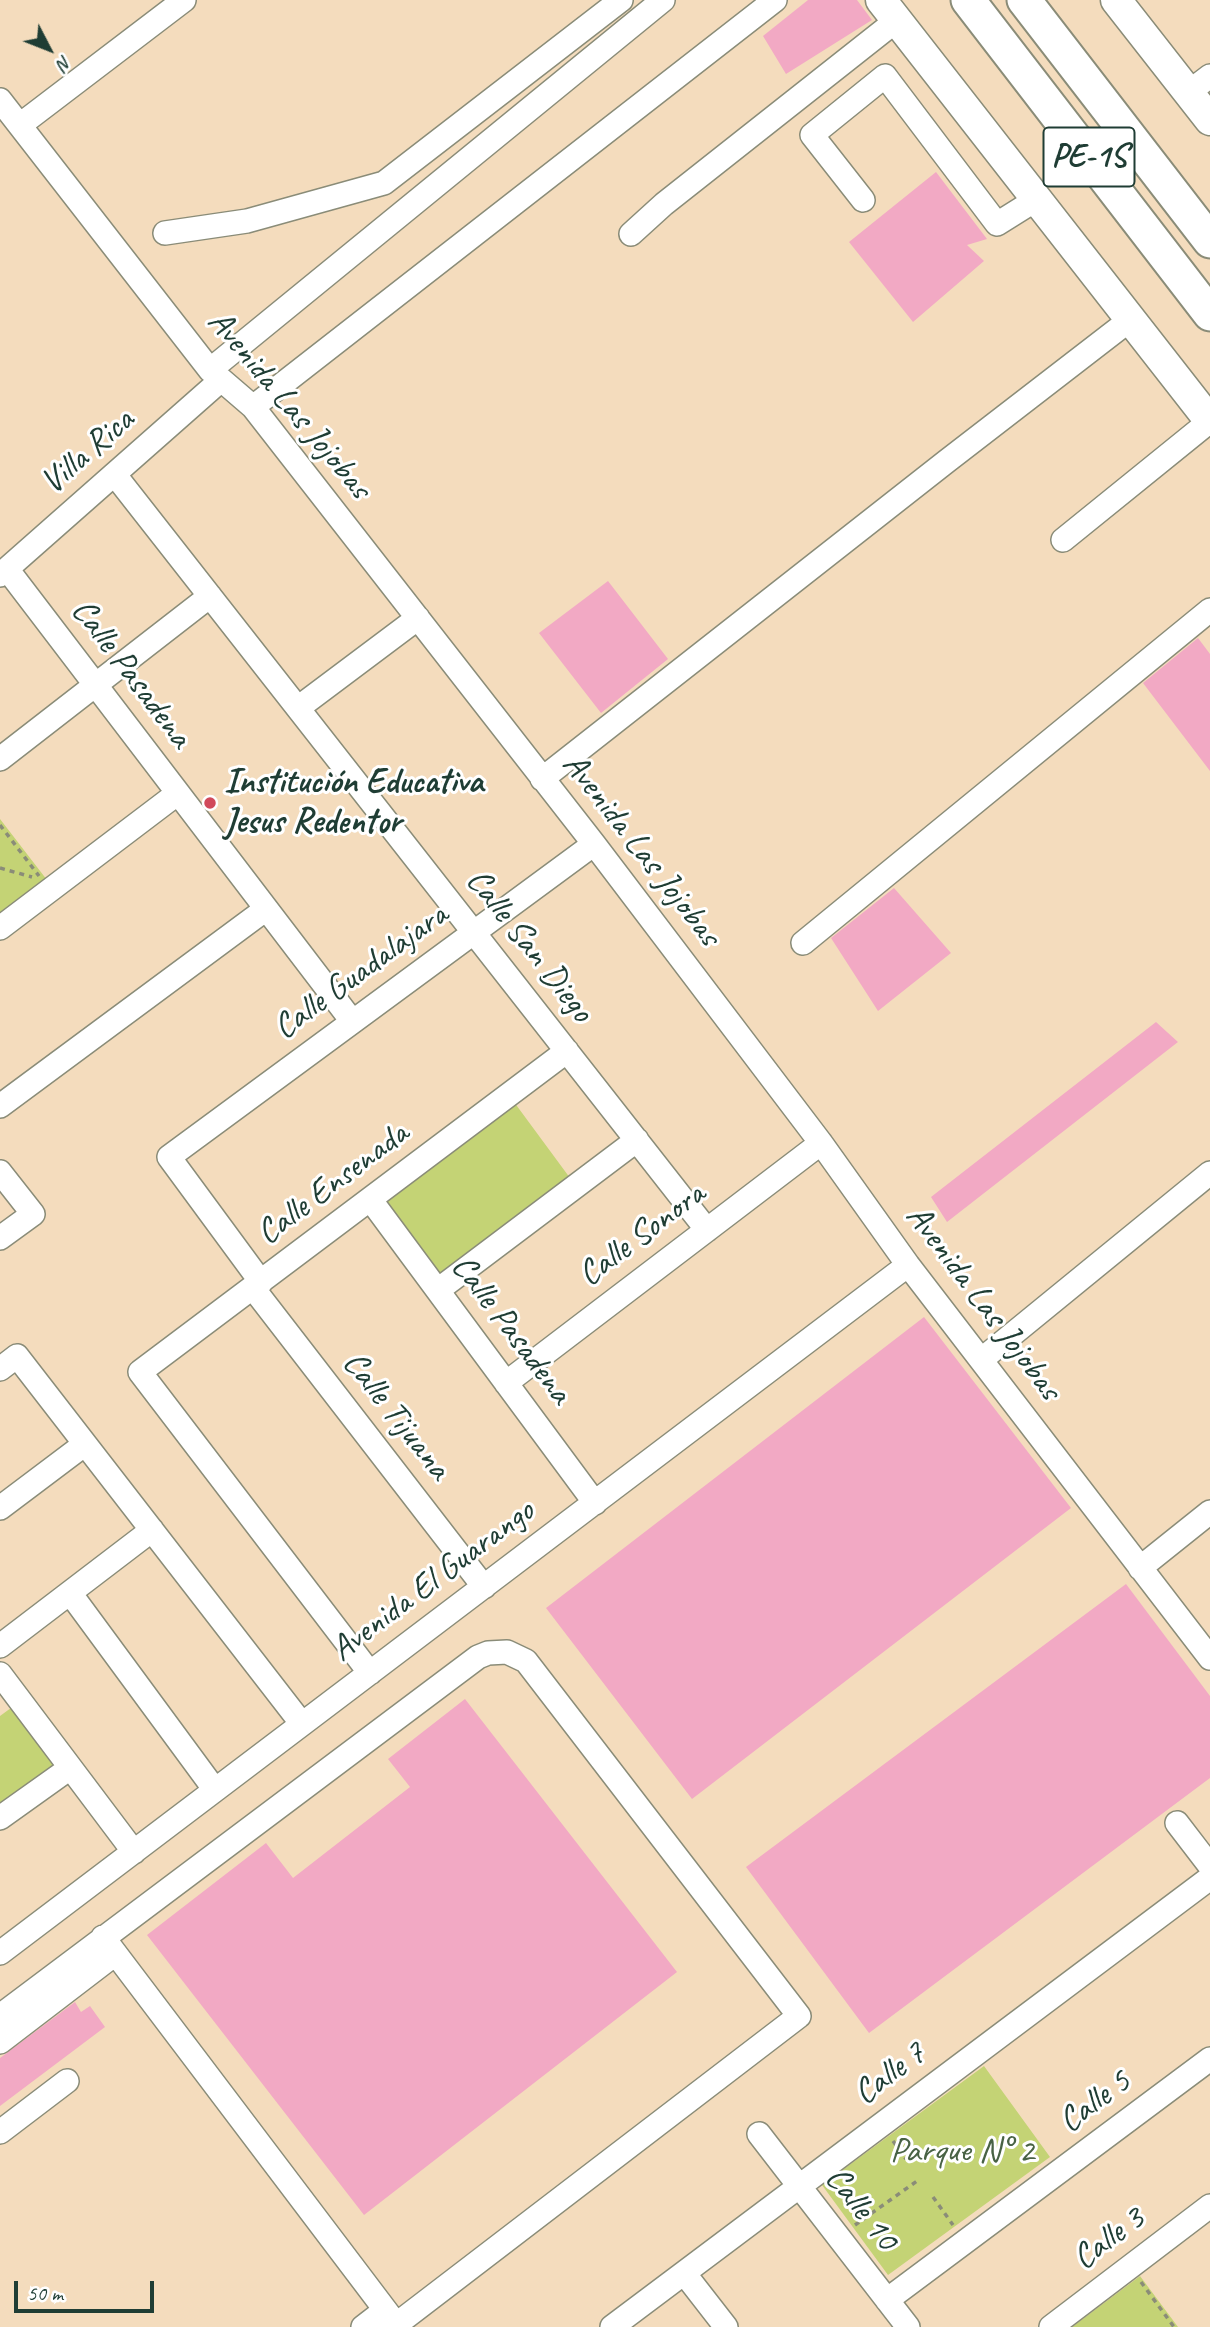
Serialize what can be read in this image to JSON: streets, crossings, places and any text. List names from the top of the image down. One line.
{"streets":{"highway":["PE-1S"],"street":["Avenida Las Jojobas","Villa Rica","Calle Pasadena","Calle San Diego","Calle Guadalajara","Calle Ensenada","Calle Sonora","Calle Tijuana","Avenida El Guarango","Calle 7","Calle 5","Calle 10","Calle 3"]},"crossings":[["Avenida Las Jojobas","Villa Rica"],["Avenida Las Jojobas","Calle Guadalajara"],["Avenida Las Jojobas","Calle Sonora"],["Avenida Las Jojobas","Avenida El Guarango"],["Villa Rica","Calle Pasadena"],["Villa Rica","Calle San Diego"],["Calle Pasadena","Calle Guadalajara"],["Calle Pasadena","Calle Ensenada"],["Calle Pasadena","Calle Sonora"],["Calle Pasadena","Avenida El Guarango"],["Calle San Diego","Calle Guadalajara"],["Calle San Diego","Calle Ensenada"],["Calle San Diego","Calle Sonora"],["Calle Guadalajara","Calle Tijuana"],["Calle Ensenada","Calle Tijuana"],["Calle Ensenada","Avenida El Guarango"],["Calle Tijuana","Avenida El Guarango"],["Calle 7","Calle 10"],["Calle 5","Calle 10"]],"parks":["Parque N° 2"],"places":["Institución Educativa Jesus Redentor"],"scale_bar":"50 m","north":"bottom right"}
